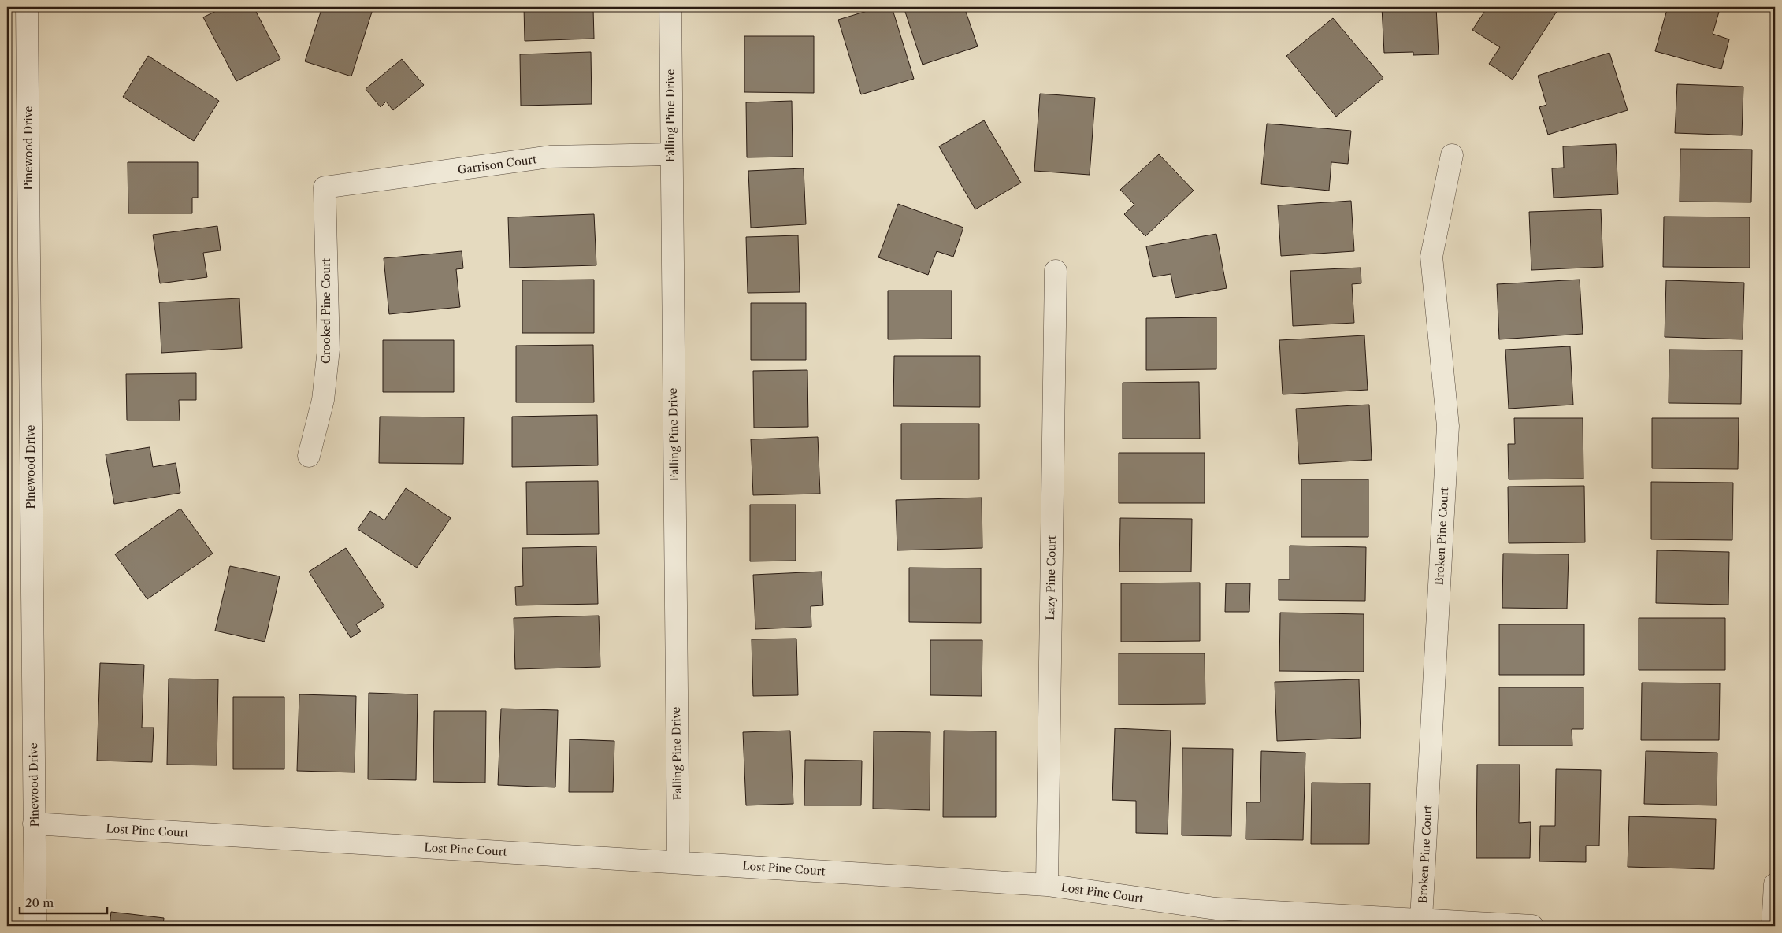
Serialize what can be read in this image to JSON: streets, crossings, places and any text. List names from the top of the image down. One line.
{"streets":{"street":["Falling Pine Drive","Pinewood Drive","Garrison Court","Crooked Pine Court","Broken Pine Court","Lazy Pine Court","Lost Pine Court"]},"crossings":[["Falling Pine Drive","Garrison Court"],["Falling Pine Drive","Lost Pine Court"],["Pinewood Drive","Lost Pine Court"],["Garrison Court","Crooked Pine Court"],["Broken Pine Court","Lost Pine Court"],["Lazy Pine Court","Lost Pine Court"]],"scale_bar":"20 m"}
